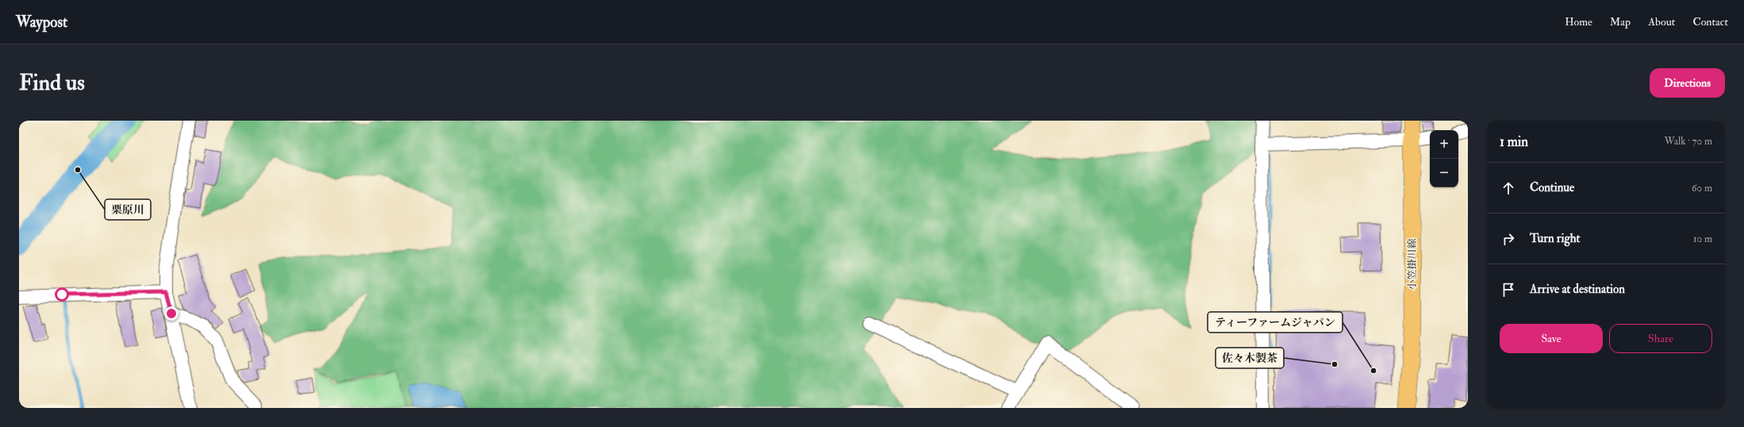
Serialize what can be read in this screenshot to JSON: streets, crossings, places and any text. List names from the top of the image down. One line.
{"streets":{"main road":["小笠掛川線"]},"places":["栗原川","佐々木製茶","ティーファームジャパン"],"page":{"header":"Waypost","nav":["Home","Map","About","Contact"],"buttons":["Directions",["Save","Share"]],"title":"Find us","heading":["1 min","Walk · 70 m"],"map_buttons":["+","−"],"list":[["Continue","60 m"],["Turn right","10 m"],"Arrive at destination"]}}
